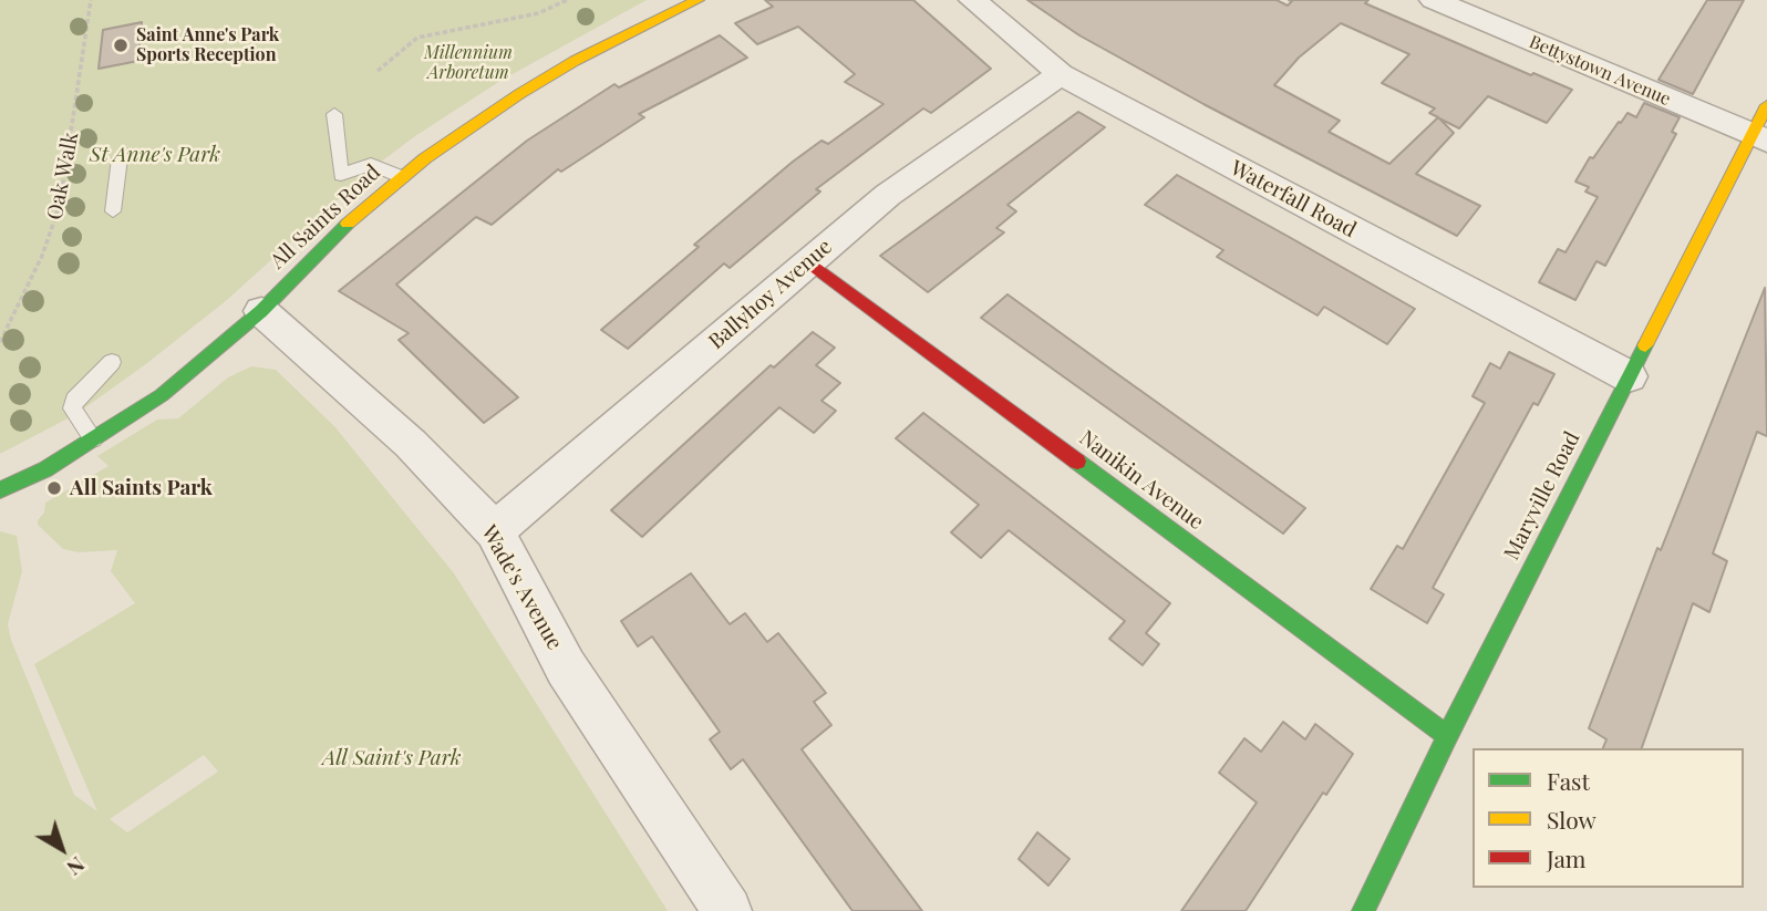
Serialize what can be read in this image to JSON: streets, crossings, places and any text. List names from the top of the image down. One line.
{"streets":{"street":["Bettystown Avenue","Waterfall Road","All Saints Road","Ballyhoy Avenue","Nanikin Avenue","Maryville Road","Wade's Avenue"],"path":["Oak Walk"]},"crossings":[["Bettystown Avenue","Maryville Road"],["Waterfall Road","Ballyhoy Avenue"],["Waterfall Road","Maryville Road"],["All Saints Road","Wade's Avenue"],["Ballyhoy Avenue","Nanikin Avenue"],["Ballyhoy Avenue","Wade's Avenue"],["Nanikin Avenue","Maryville Road"]],"parks":["Millennium Arboretum","St Anne's Park","All Saint's Park"],"places":["Saint Anne's Park Sports Reception","All Saints Park"],"legend":["Fast","Slow","Jam"],"north":"bottom right"}
